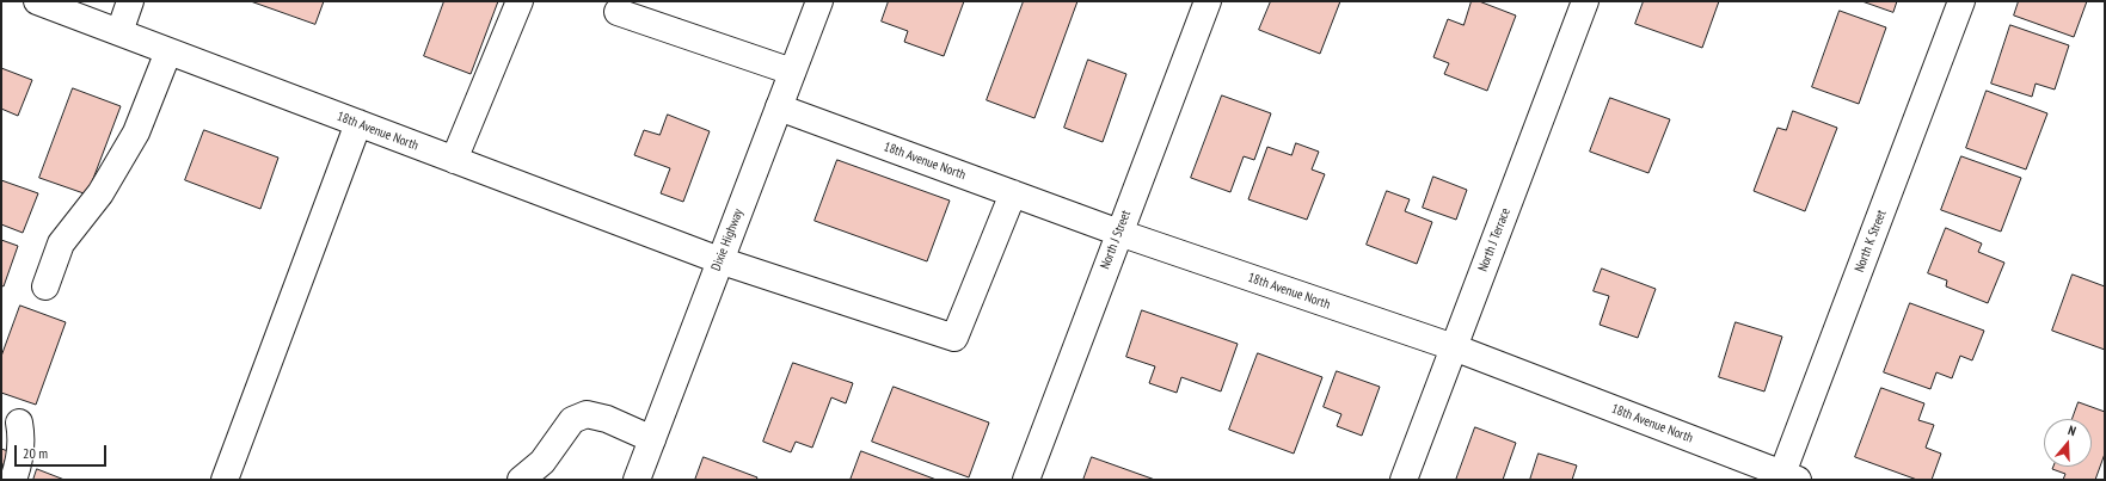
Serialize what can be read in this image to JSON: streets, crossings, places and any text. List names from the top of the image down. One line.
{"streets":{"street":["18th Avenue North","Dixie Highway","North J Street","North J Terrace","North K Street"]},"crossings":[["18th Avenue North","Dixie Highway"],["18th Avenue North","North J Street"],["18th Avenue North","North J Terrace"],["18th Avenue North","North K Street"]],"scale_bar":"20 m","north":"top"}
